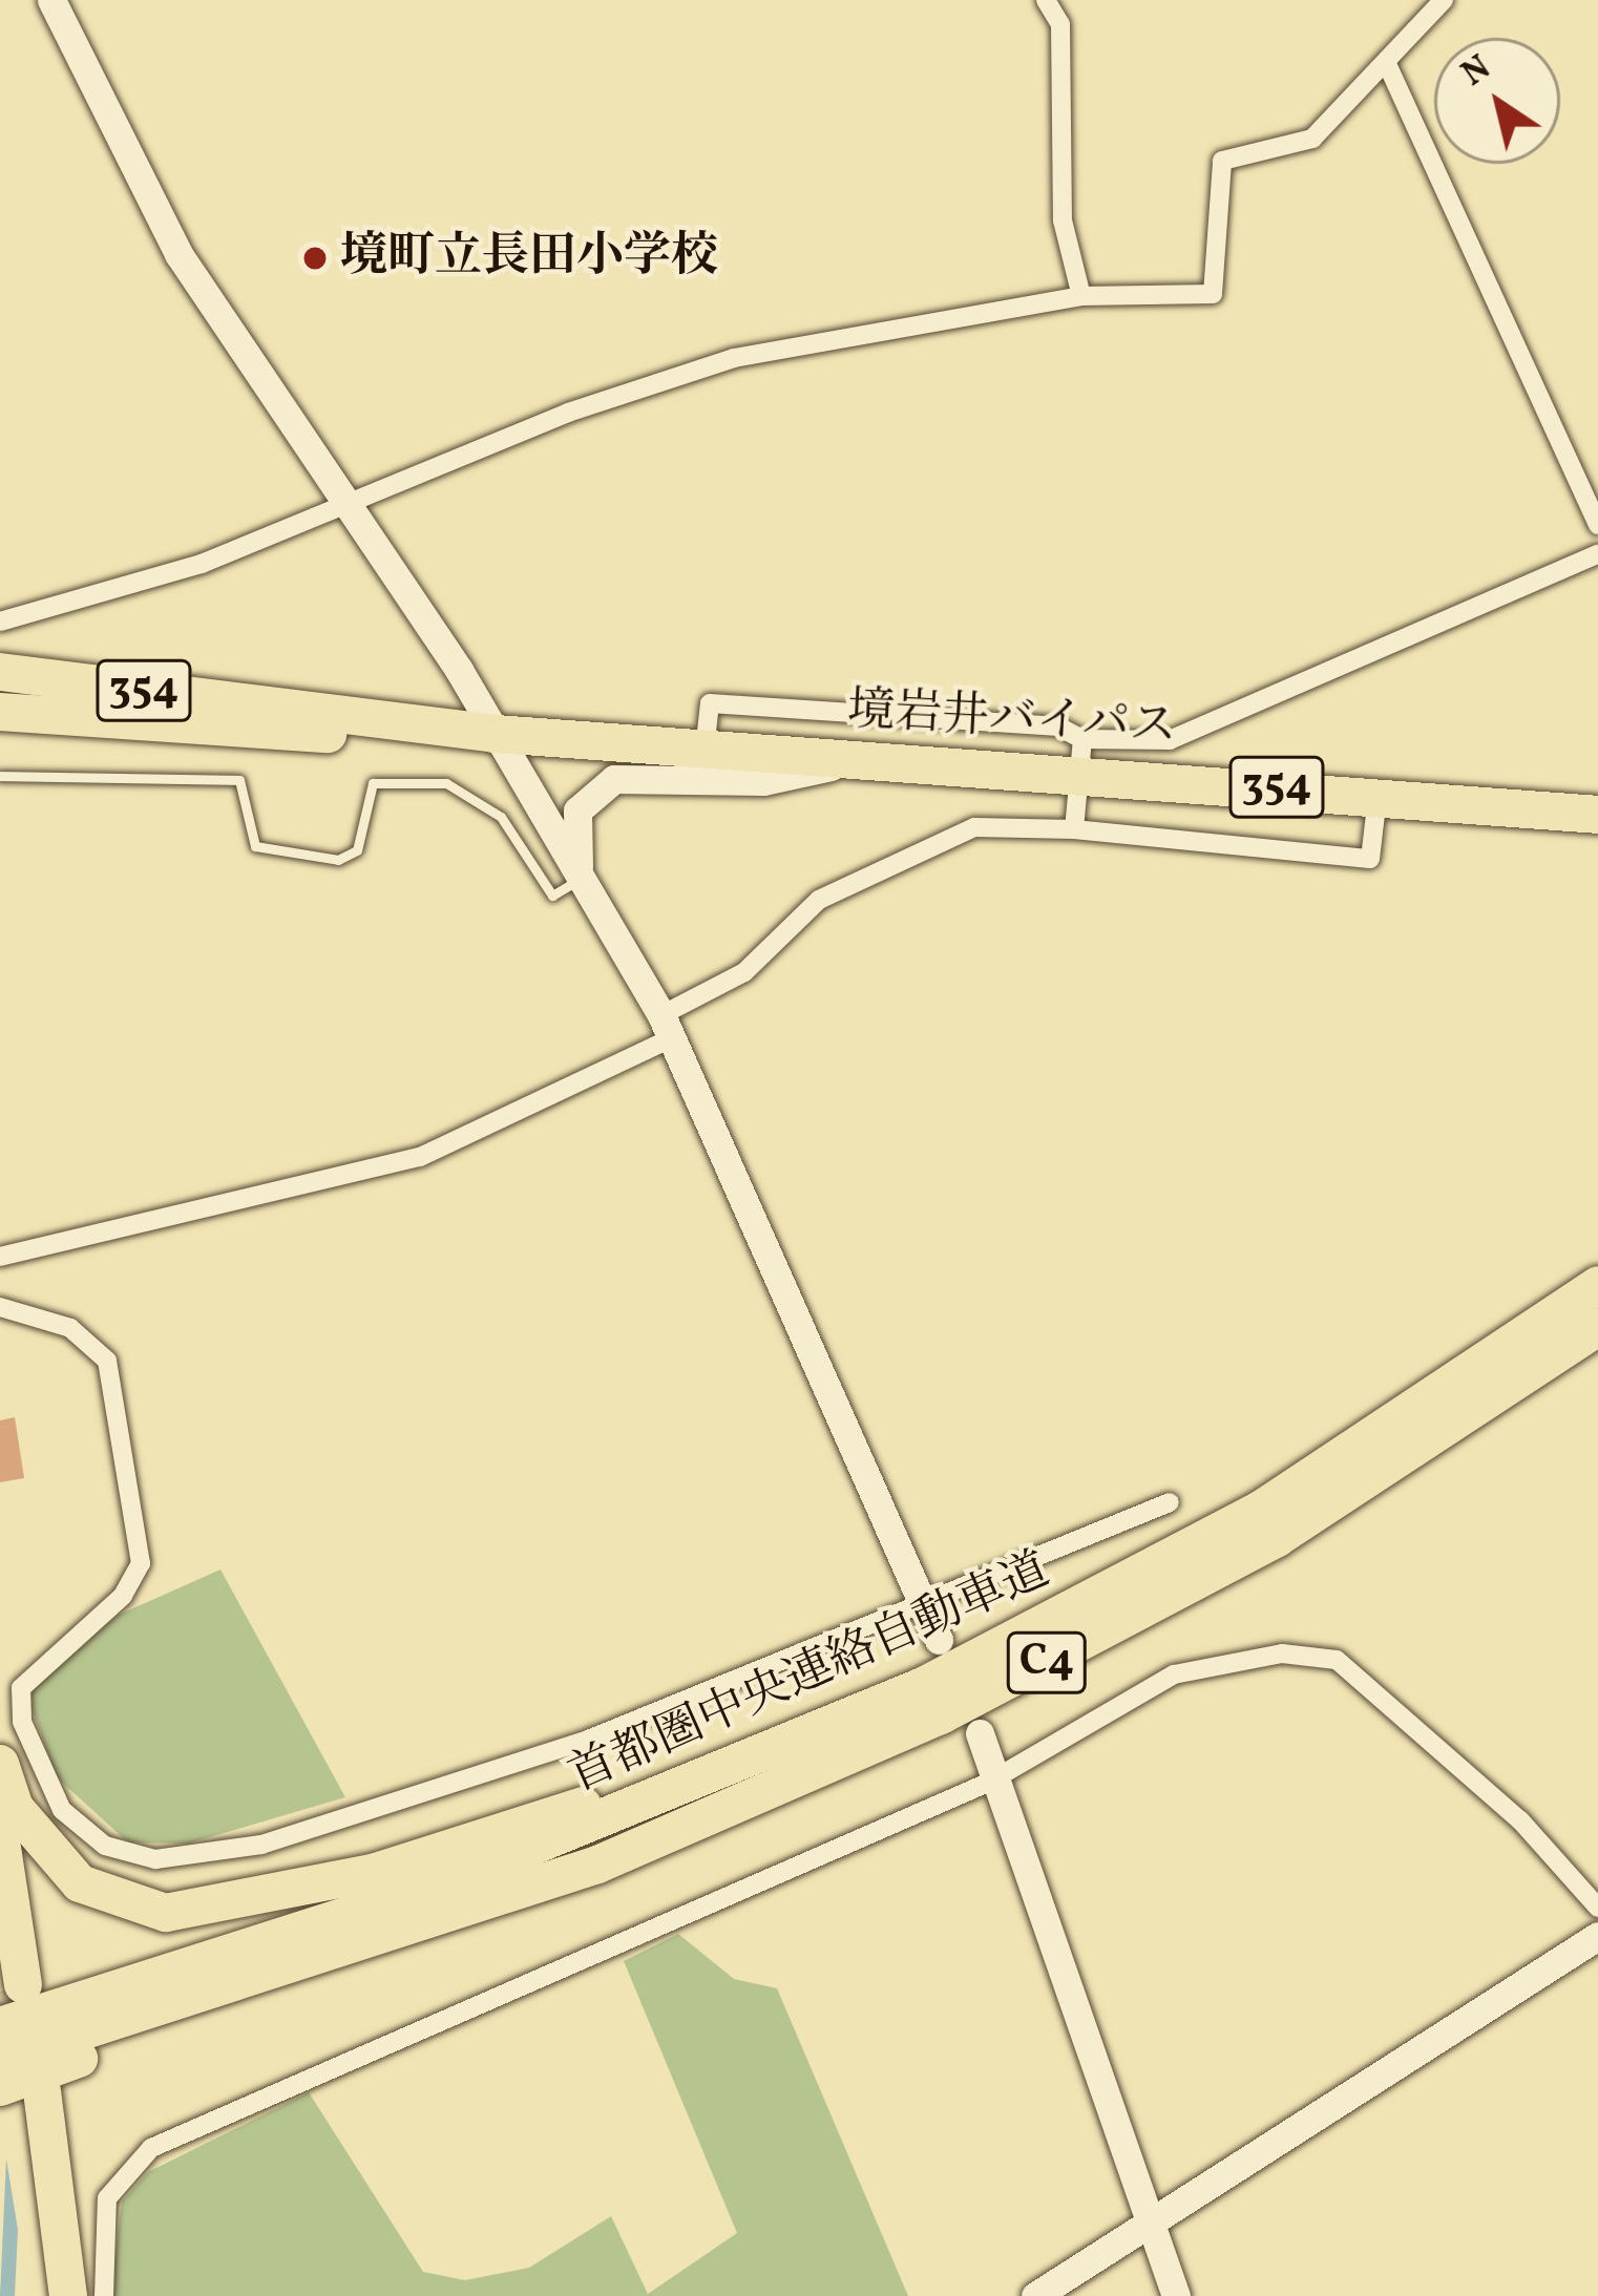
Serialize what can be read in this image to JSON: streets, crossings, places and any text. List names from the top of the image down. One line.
{"streets":{"highway":["354","境岩井バイパス","C4","首都圏中央連絡自動車道"]},"places":["境町立長田小学校"],"north":"top left"}
